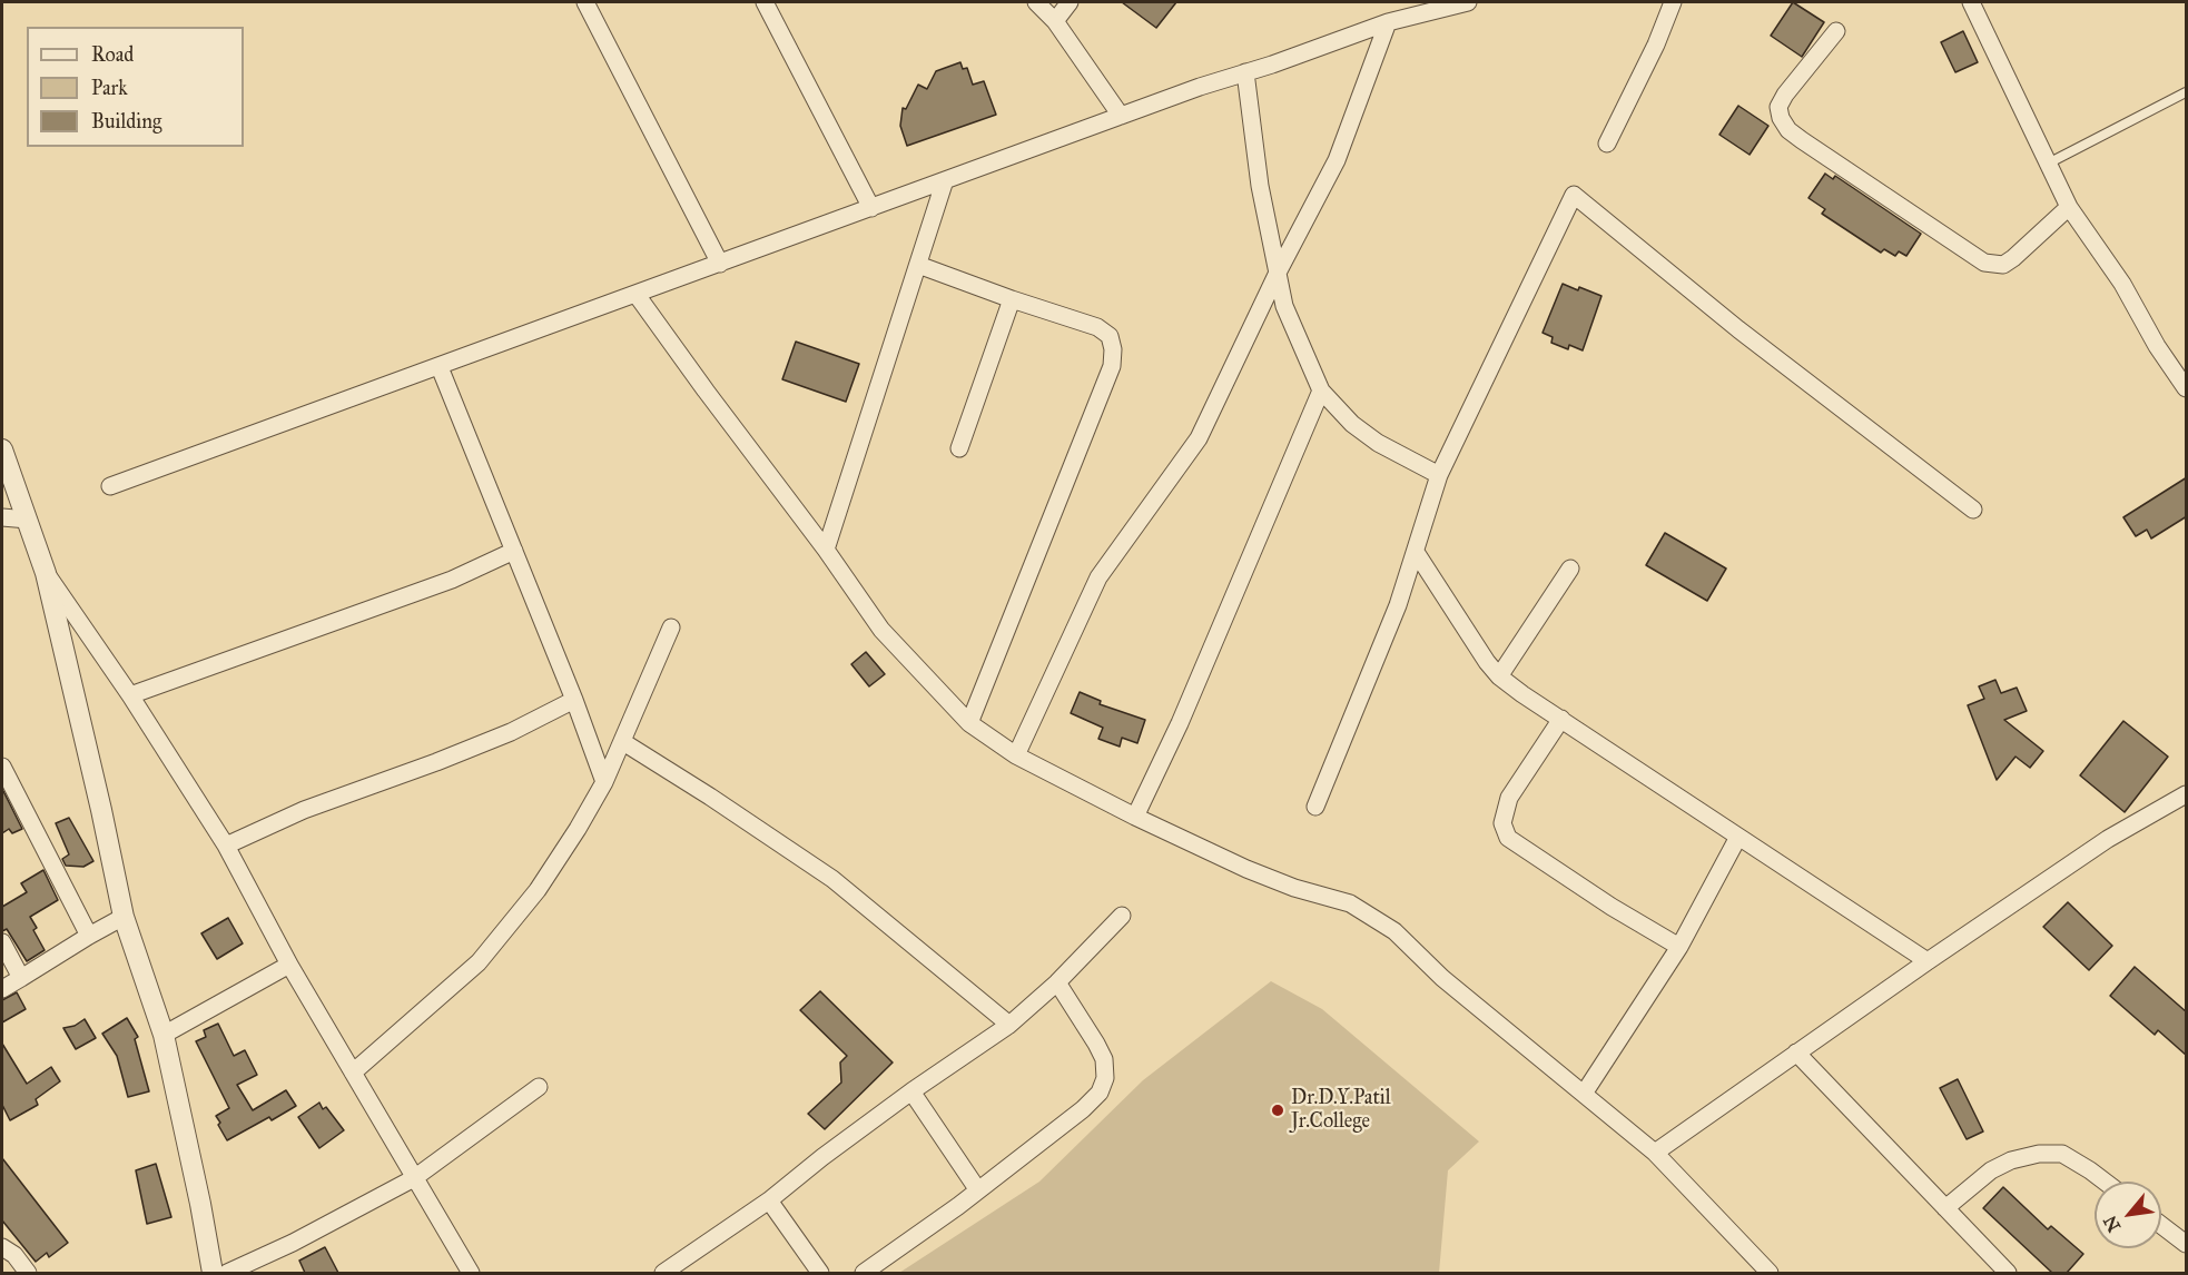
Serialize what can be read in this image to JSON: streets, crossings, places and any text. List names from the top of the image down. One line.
{"places":["Dr.D.Y.Patil Jr.College"],"legend":["Road","Park","Building"],"north":"bottom left"}
